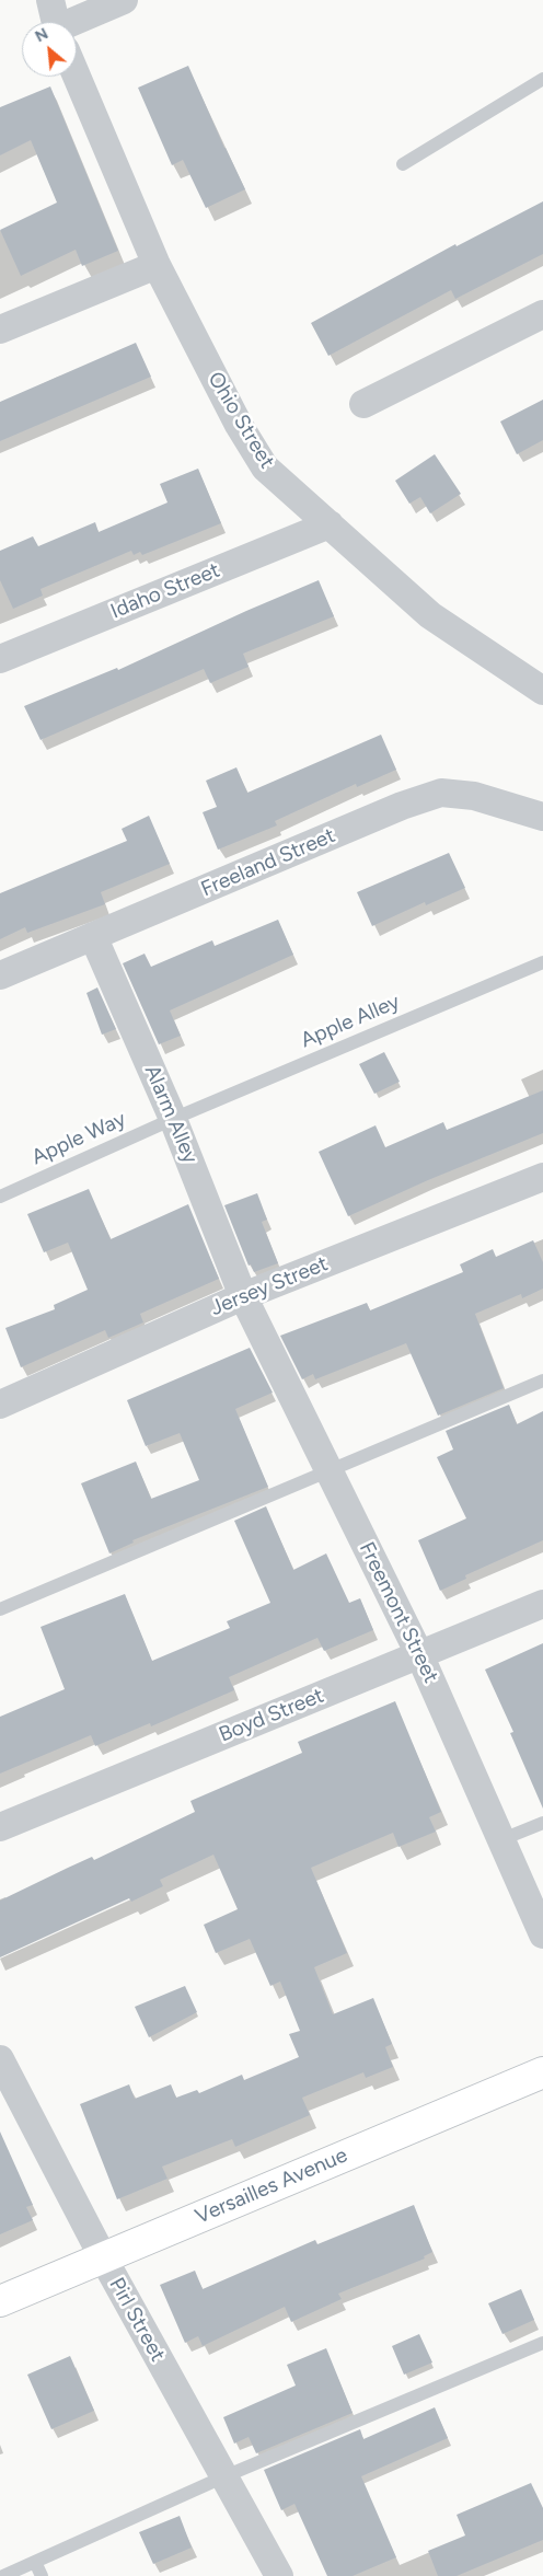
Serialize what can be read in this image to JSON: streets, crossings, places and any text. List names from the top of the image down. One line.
{"streets":{"street":["Ohio Street","Idaho Street","Freeland Street","Alarm Alley","Jersey Street","Freemont Street","Boyd Street","Versailles Avenue","Pirl Street"],"lane":["Apple Alley","Apple Way"]},"crossings":[["Ohio Street","Idaho Street"],["Freeland Street","Alarm Alley"],["Apple Alley","Alarm Alley"],["Apple Alley","Apple Way"],["Alarm Alley","Apple Way"],["Alarm Alley","Jersey Street"],["Alarm Alley","Freemont Street"],["Jersey Street","Freemont Street"],["Freemont Street","Boyd Street"],["Versailles Avenue","Pirl Street"]],"north":"top left"}
